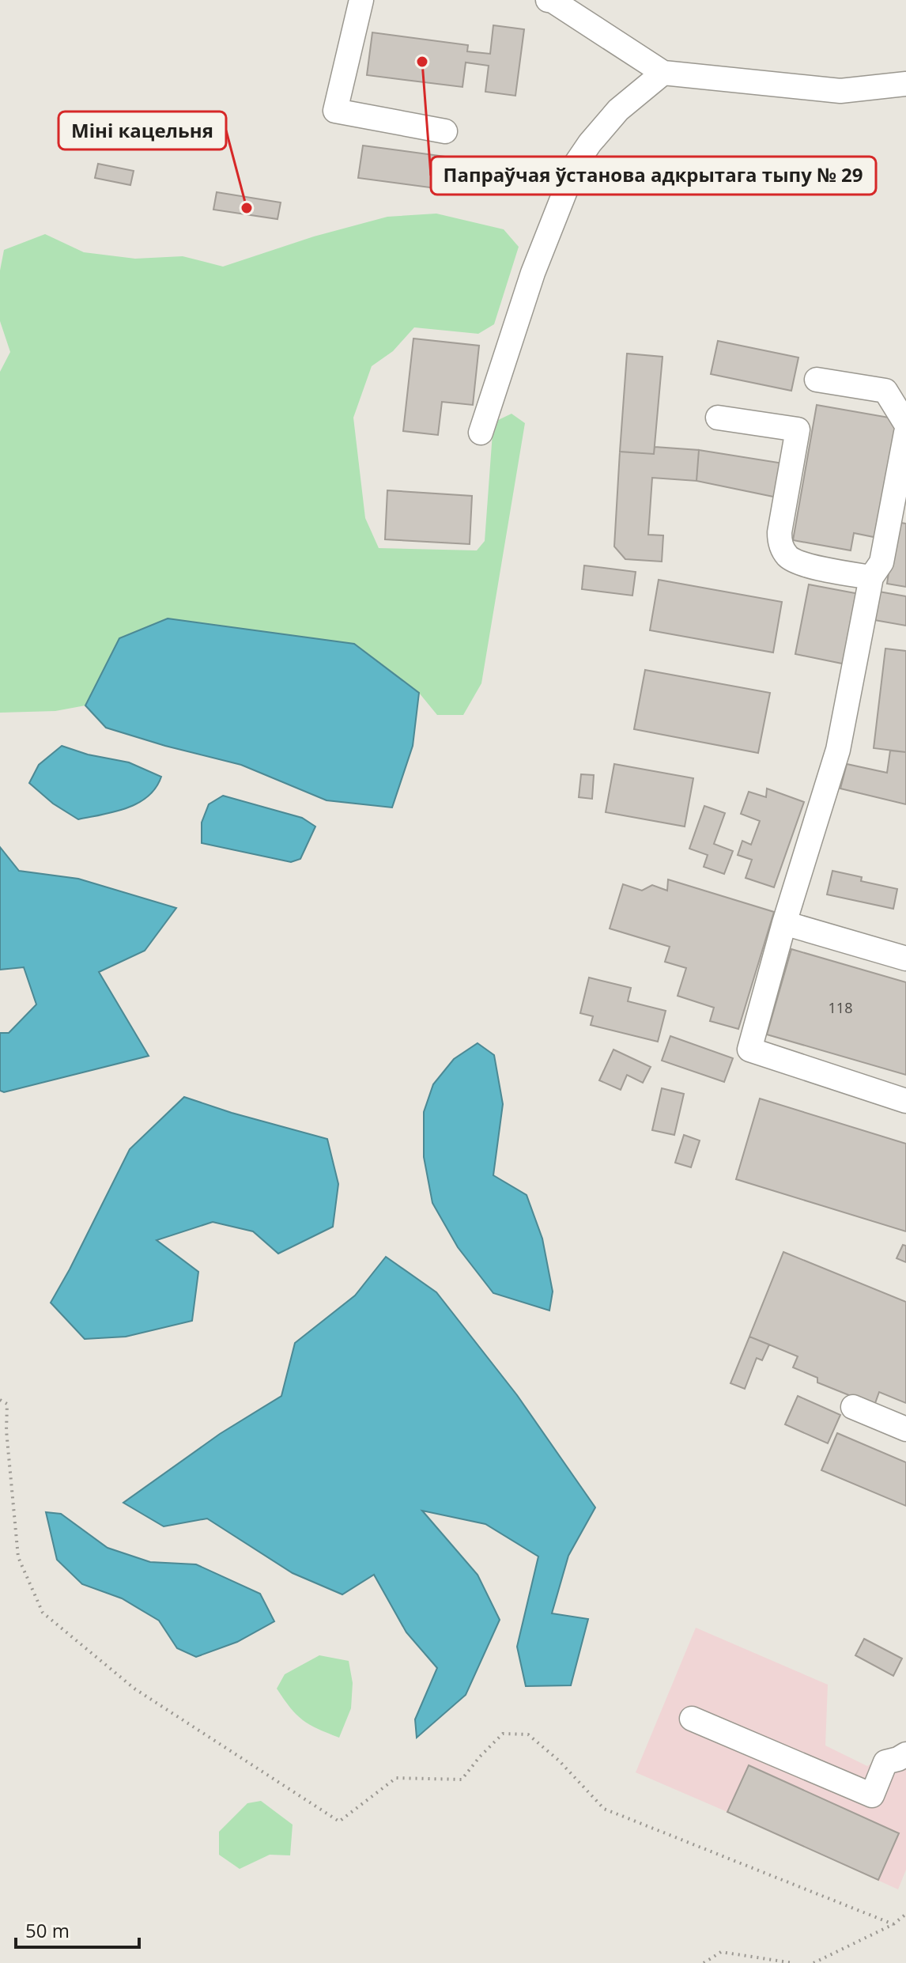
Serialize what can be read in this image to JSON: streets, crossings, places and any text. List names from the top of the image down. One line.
{"places":["Папраўчая ўстанова адкрытага тыпу № 29","Міні кацельня"],"house_numbers":["118"],"scale_bar":"50 m"}
